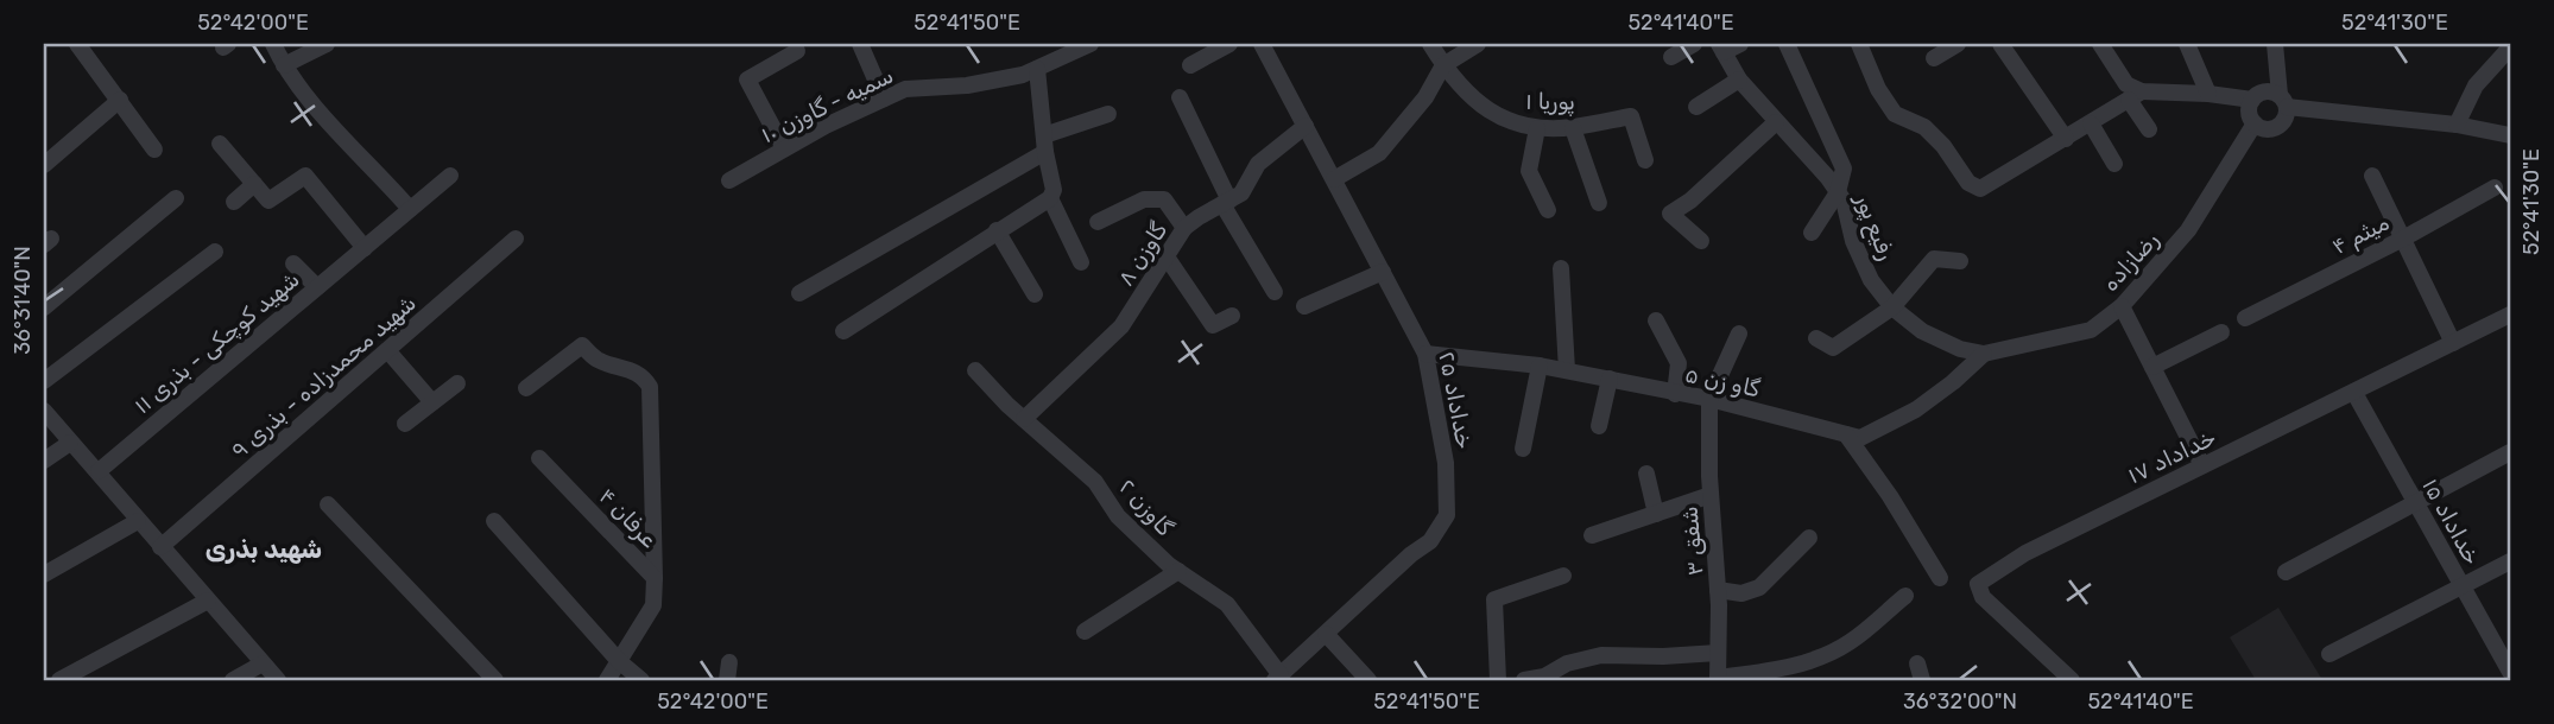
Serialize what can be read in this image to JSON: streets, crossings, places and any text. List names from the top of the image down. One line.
{"streets":{"street":["پوریا ۱","سمیه - گاوزن ۱۰","رفیع پور","میثم ۴","گاوزن ۸","رضازاده","شهید کوچکی - بذری ۱۱","شهید محمدزاده - بذری ۹","گاو زن ۵","خداداد ۲۵","خداداد ۱۷","گاوزن ۲","عرفان ۴","خداداد ۱۵","شفق ۳"]},"crossings":[["رفیع پور","رضازاده"],["رفیع پور","گاو زن ۵"],["گاوزن ۸","خداداد ۲۵"],["گاوزن ۸","گاوزن ۲"],["رضازاده","گاو زن ۵"],["گاو زن ۵","خداداد ۲۵"],["گاو زن ۵","شفق ۳"],["خداداد ۲۵","گاوزن ۲"],["خداداد ۱۷","خداداد ۱۵"]],"districts":["شهید بذری"],"coordinates":["52°42'00\"E","52°41'50\"E","52°41'40\"E","52°41'30\"E","36°31'40\"N","36°32'00\"N"]}
